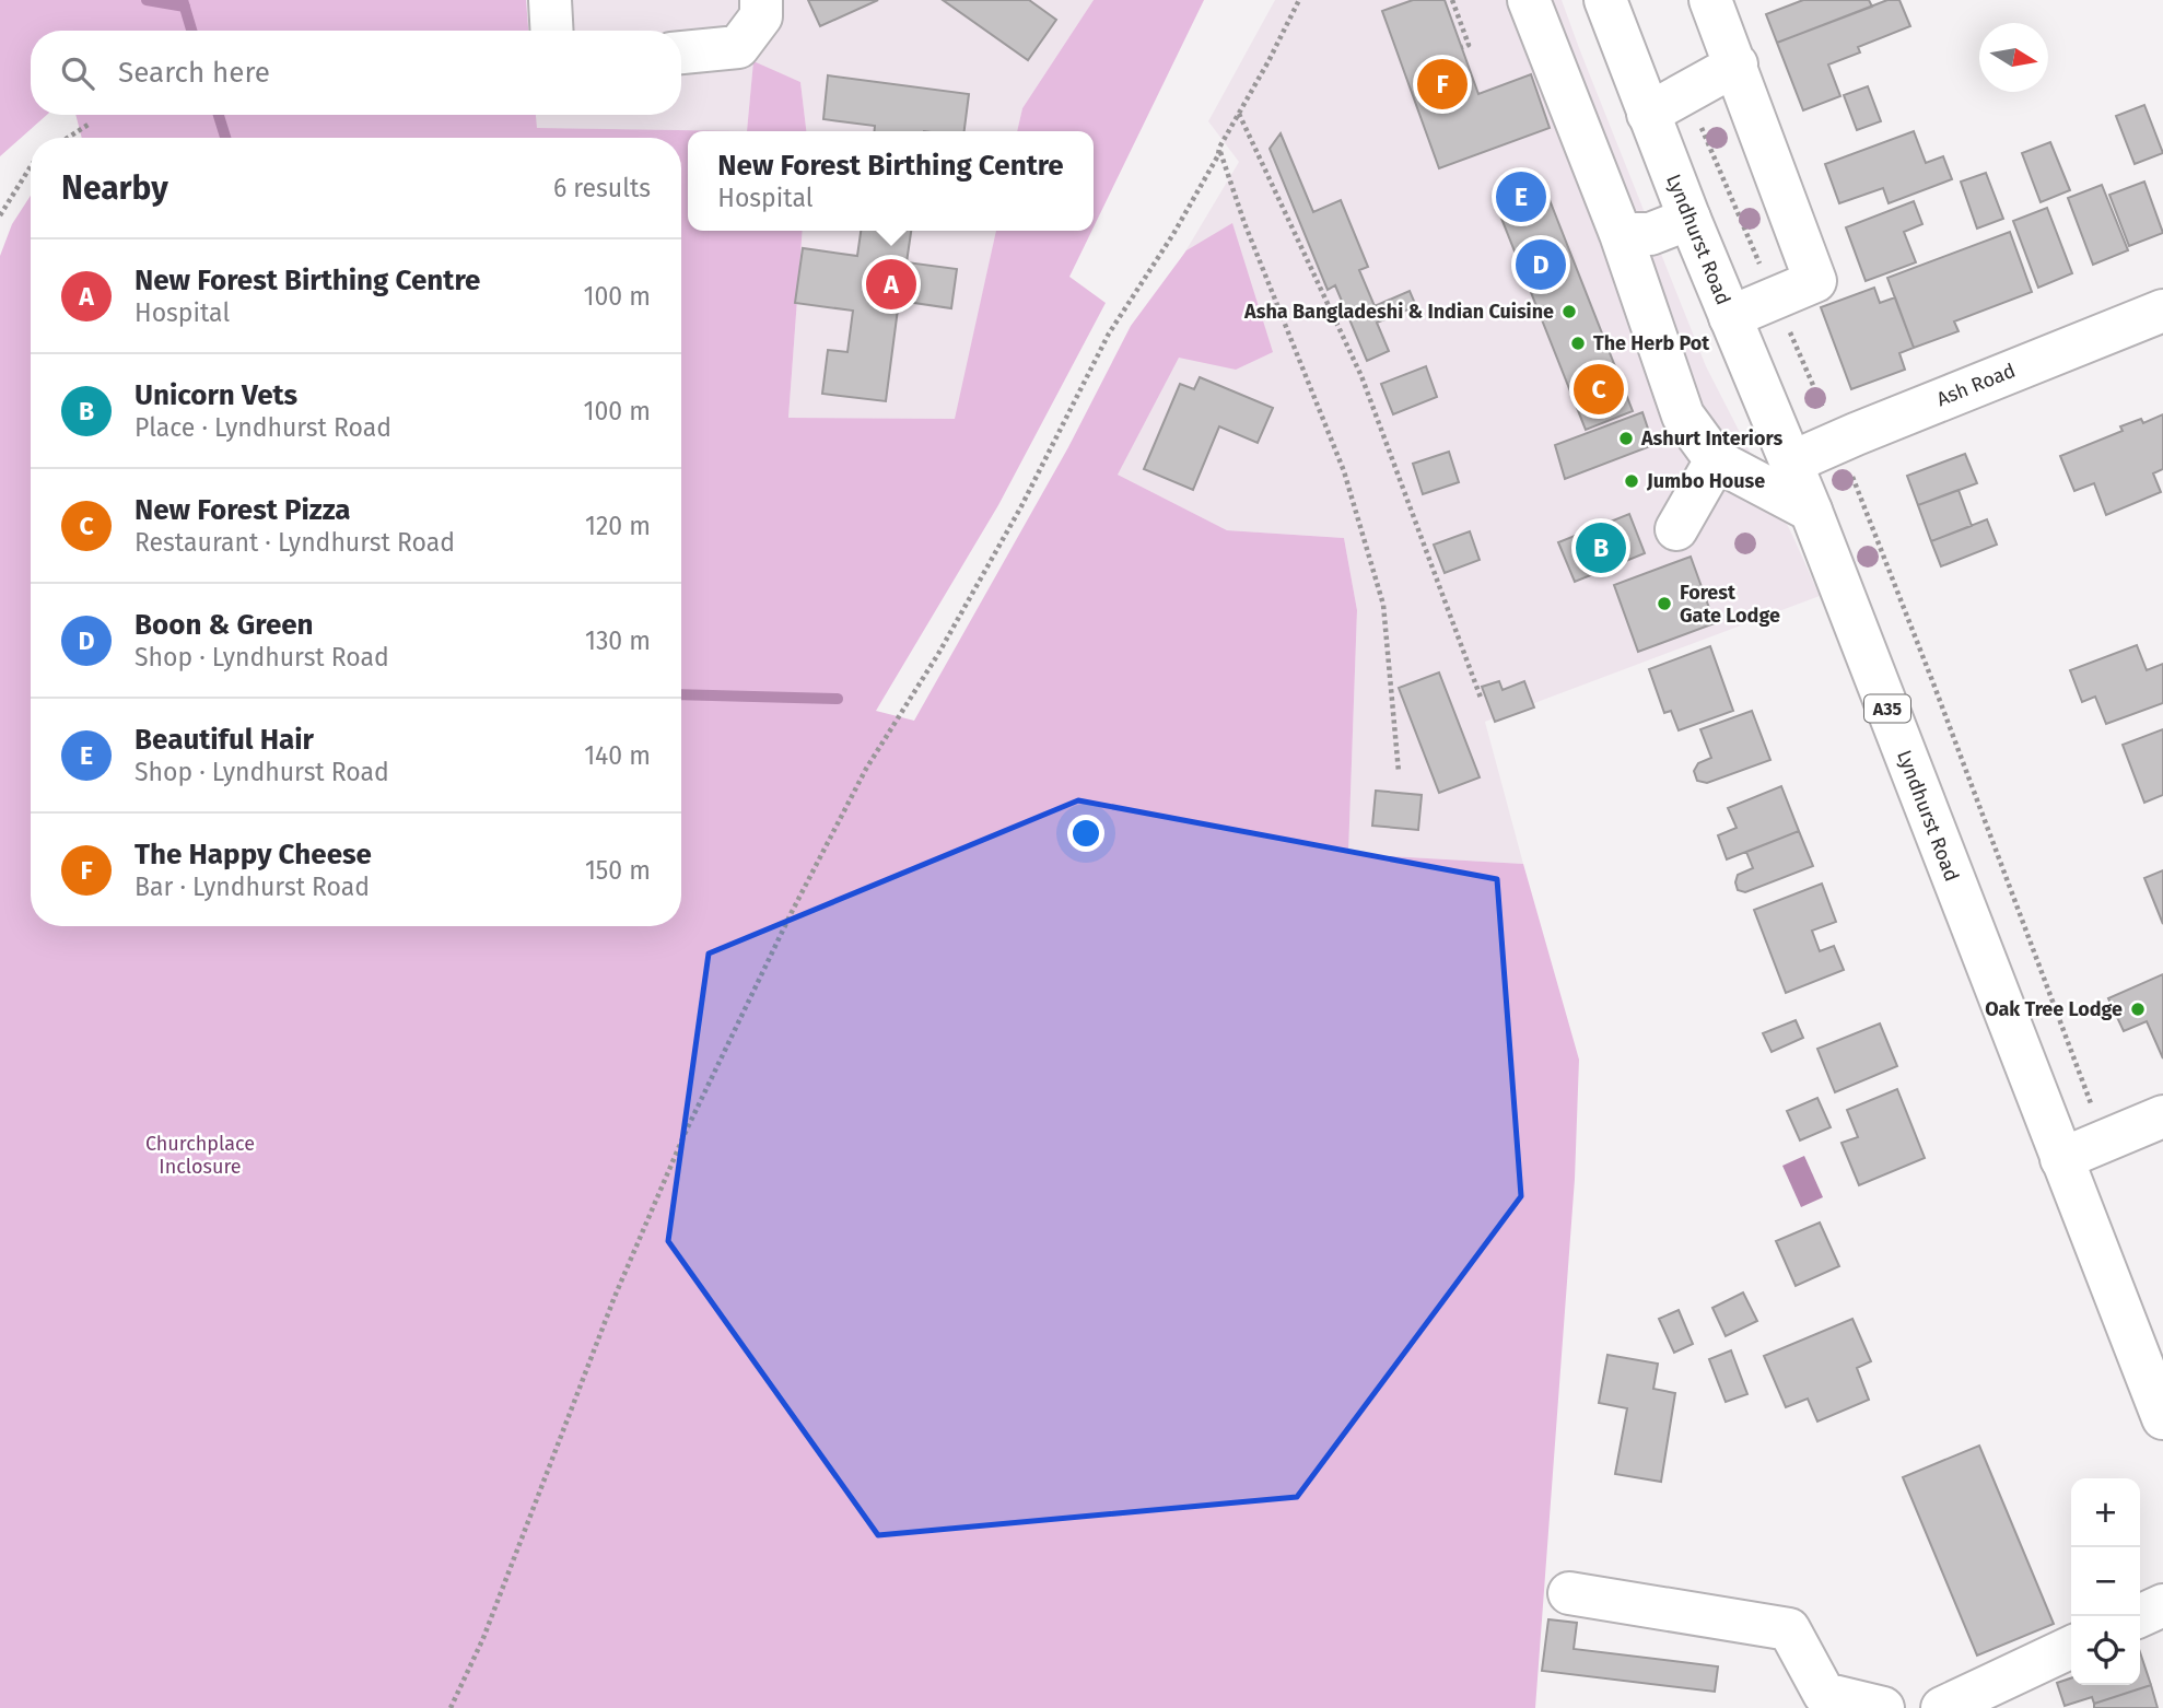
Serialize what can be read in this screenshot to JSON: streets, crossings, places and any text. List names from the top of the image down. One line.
{"streets":{"main road":["Lyndhurst Road","Ash Road","A35"]},"crossings":[["Lyndhurst Road","Ash Road"]],"parks":["Churchplace Inclosure"],"places":["Asha Bangladeshi & Indian Cuisine","The Herb Pot","Ashurt Interiors","Jumbo House","Forest Gate Lodge","Oak Tree Lodge"],"north":"right","page":{"search":"Search here","pins":["F","E","D","A","C","B"],"popup":["New Forest Birthing Centre","Hospital"],"heading":["Nearby","6 results"],"list":[{"mark":"A","name":"New Forest Birthing Centre","note":"Hospital","value":"100 m"},{"mark":"B","name":"Unicorn Vets","note":"Place · Lyndhurst Road","value":"100 m"},{"mark":"C","name":"New Forest Pizza","note":"Restaurant · Lyndhurst Road","value":"120 m"},{"mark":"D","name":"Boon & Green","note":"Shop · Lyndhurst Road","value":"130 m"},{"mark":"E","name":"Beautiful Hair","note":"Shop · Lyndhurst Road","value":"140 m"},{"mark":"F","name":"The Happy Cheese","note":"Bar · Lyndhurst Road","value":"150 m"}],"map_buttons":["+","−"]}}
